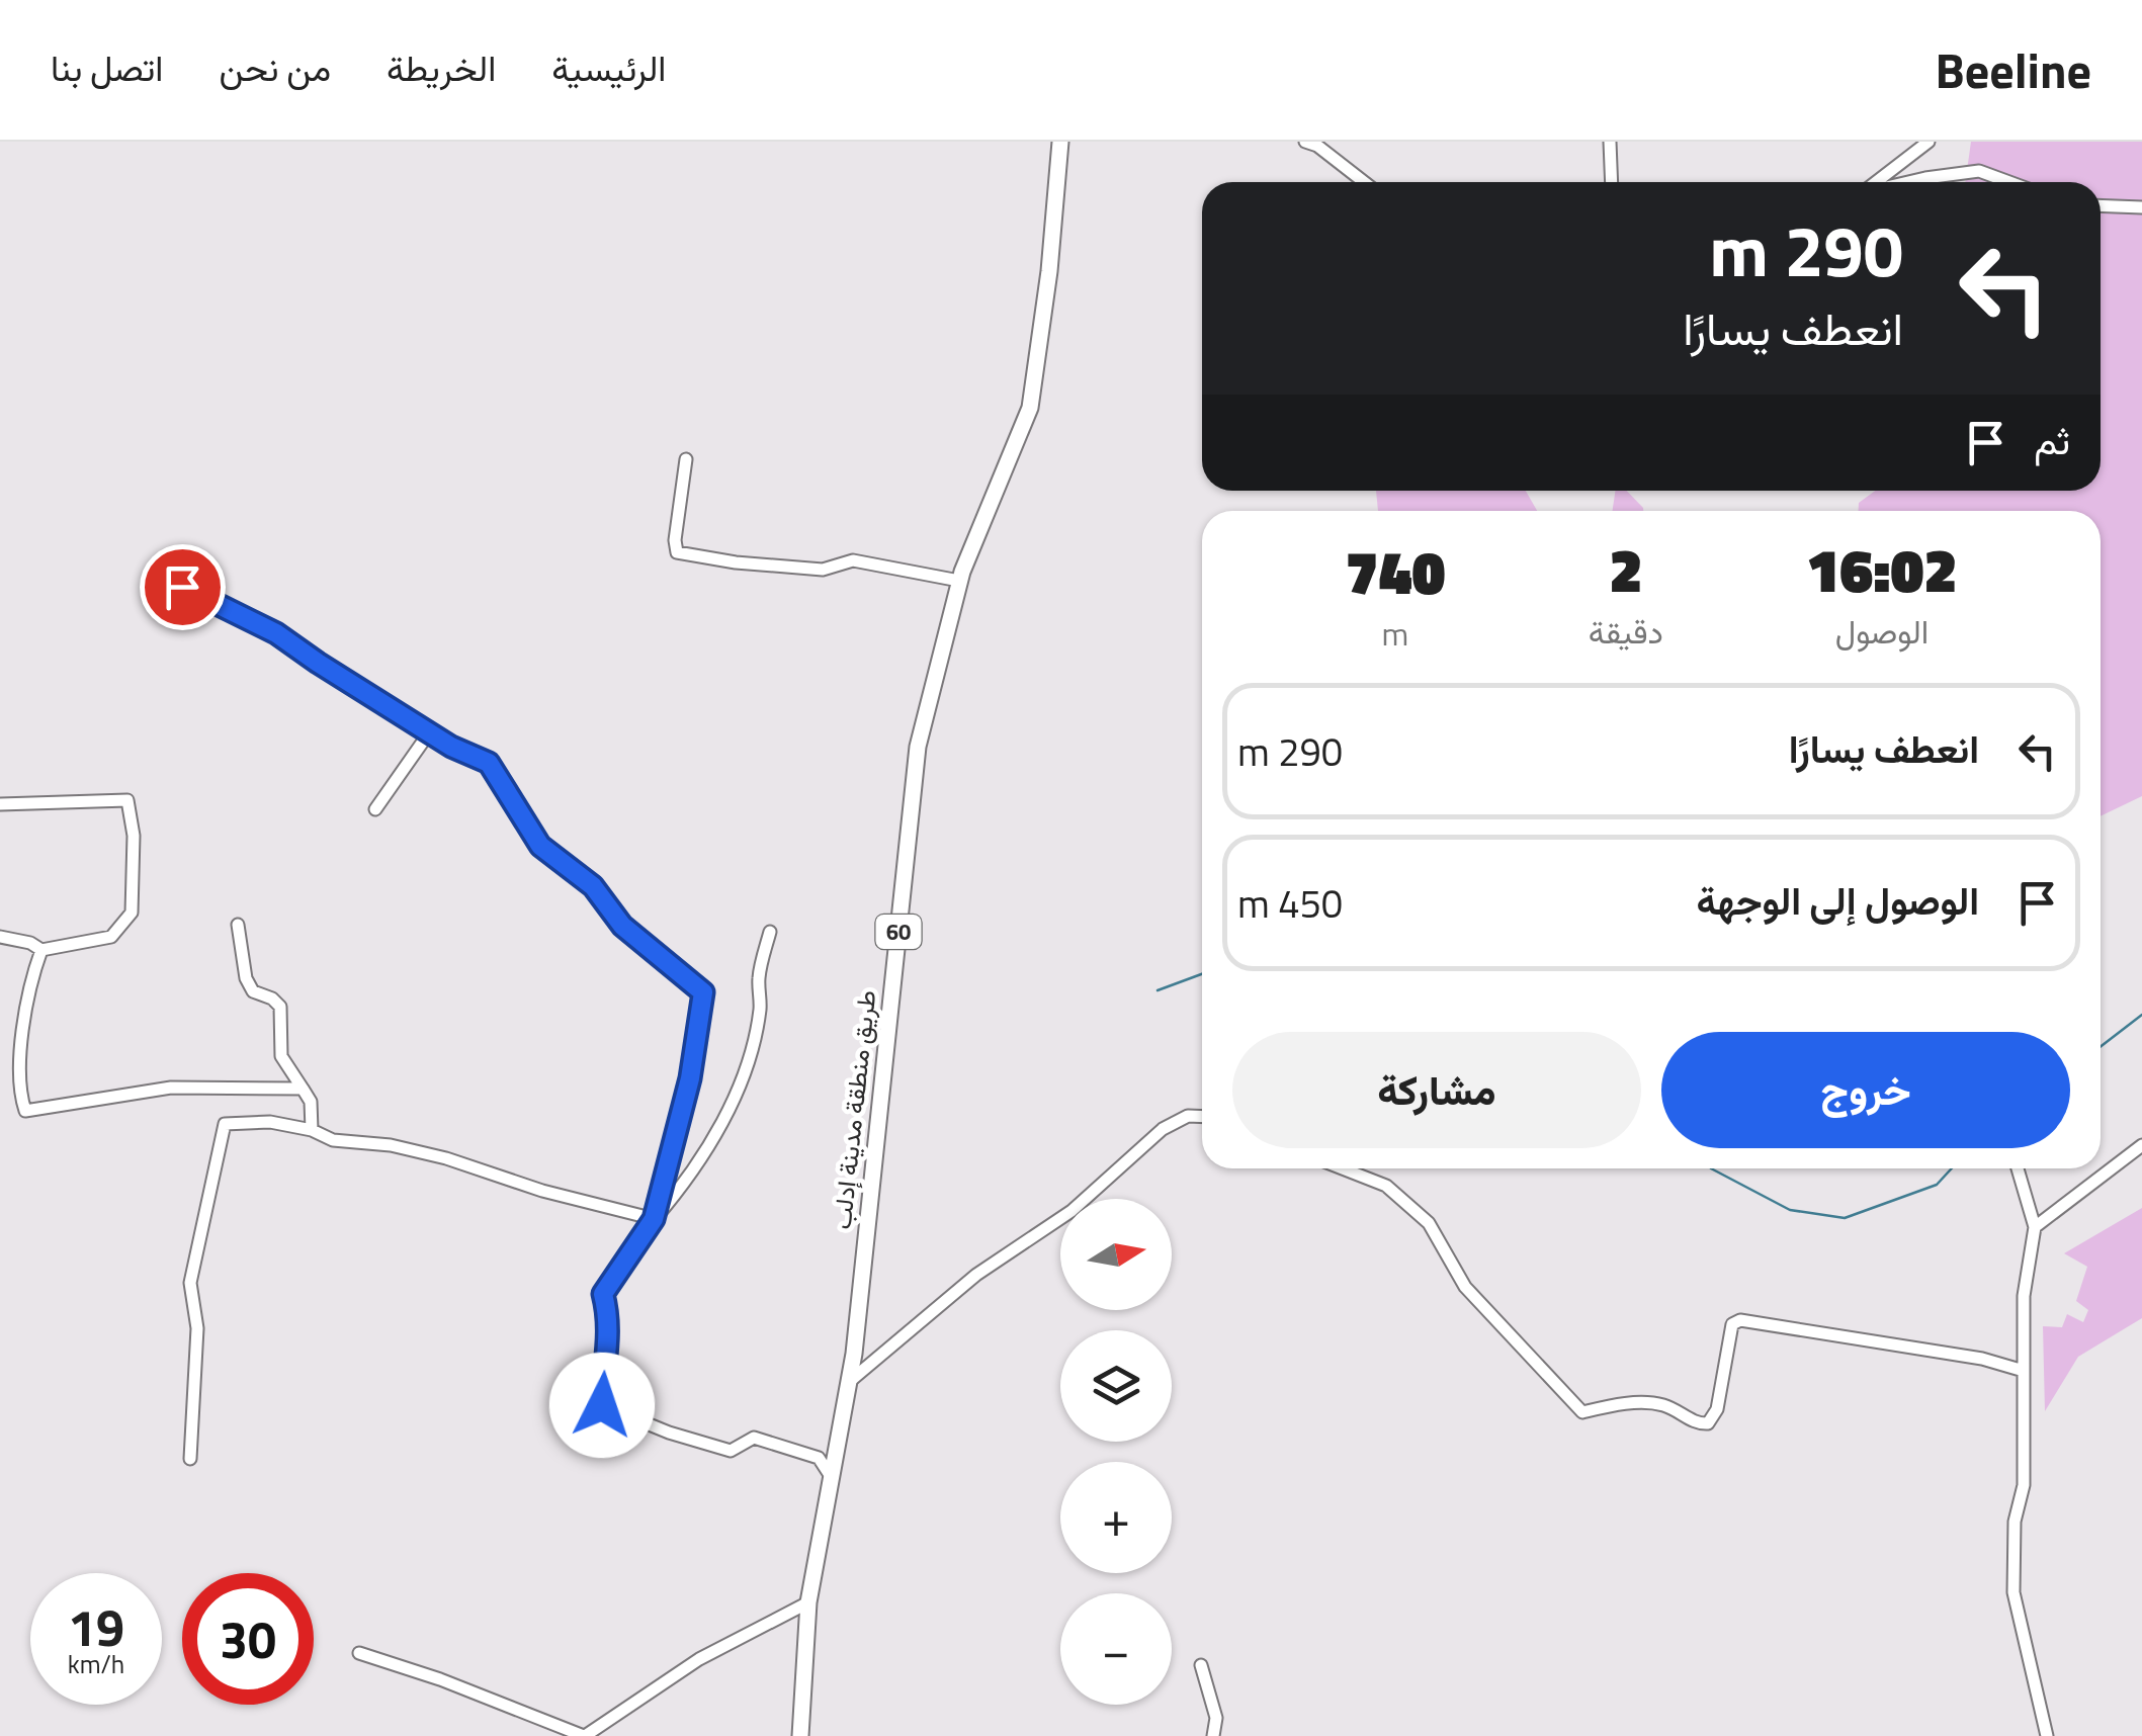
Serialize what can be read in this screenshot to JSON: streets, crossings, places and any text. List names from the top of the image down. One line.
{"streets":{"main road":["60","طريق منطقة مدينة إدلب"]},"north":"right","page":{"header":"Beeline","nav":["الرئيسية","الخريطة","من نحن","اتصل بنا"],"turn":["290 m","انعطف يسارًا"],"then":"ثم","eta":["16:02","الوصول","2","دقيقة","740","m"],"list":[{"name":"انعطف يسارًا","value":"290 m"},{"name":"الوصول إلى الوجهة","value":"450 m"}],"buttons":["خروج","مشاركة"],"map_buttons":["+","−"],"speed":"19 km/h","limit":"30"}}
